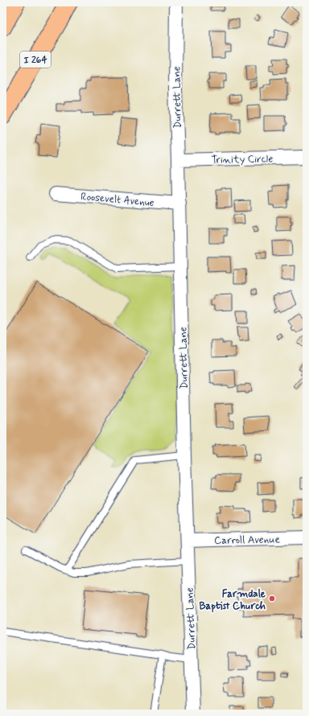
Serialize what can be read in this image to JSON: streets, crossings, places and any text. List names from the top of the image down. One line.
{"streets":{"highway":["I 264"],"street":["Durrett Lane","Trinity Circle","Roosevelt Avenue","Carroll Avenue"]},"crossings":[["Durrett Lane","Trinity Circle"],["Durrett Lane","Roosevelt Avenue"],["Durrett Lane","Carroll Avenue"]],"places":["Farmdale Baptist Church"]}
